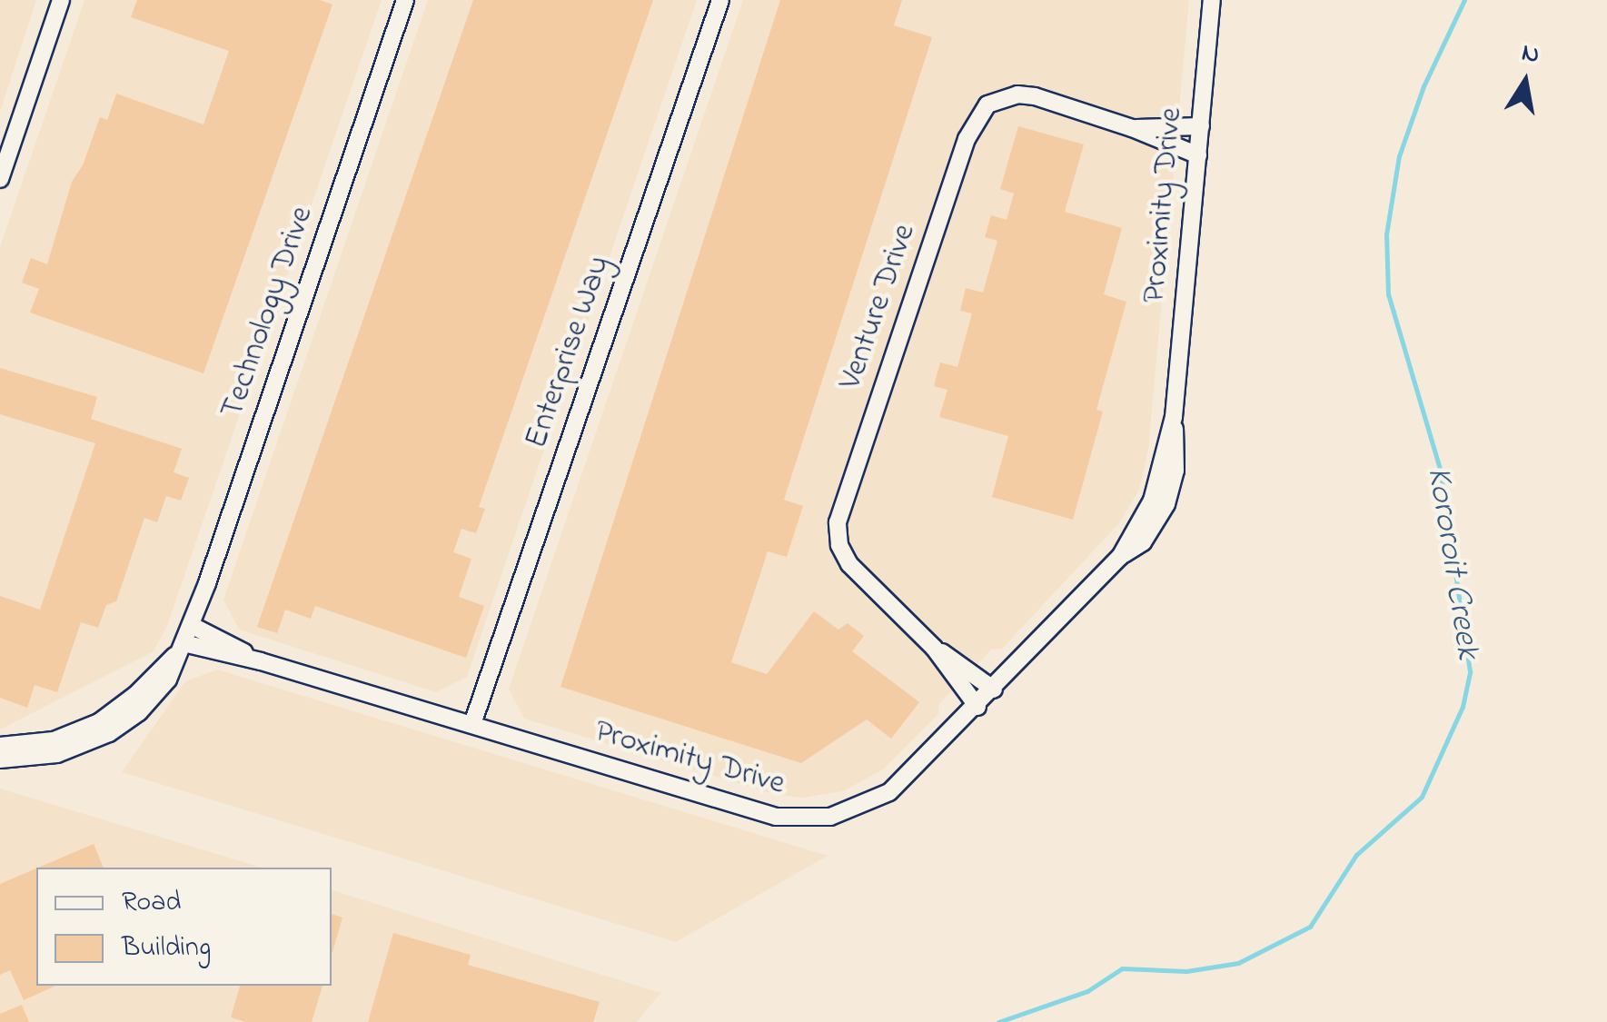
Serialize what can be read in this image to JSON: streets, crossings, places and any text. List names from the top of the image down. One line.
{"streets":{"street":["Proximity Drive","Venture Drive","Technology Drive","Enterprise Way"]},"crossings":[["Proximity Drive","Venture Drive"],["Proximity Drive","Technology Drive"],["Proximity Drive","Enterprise Way"]],"water":["Kororoit Creek"],"legend":["Road","Building"],"north":"top"}
